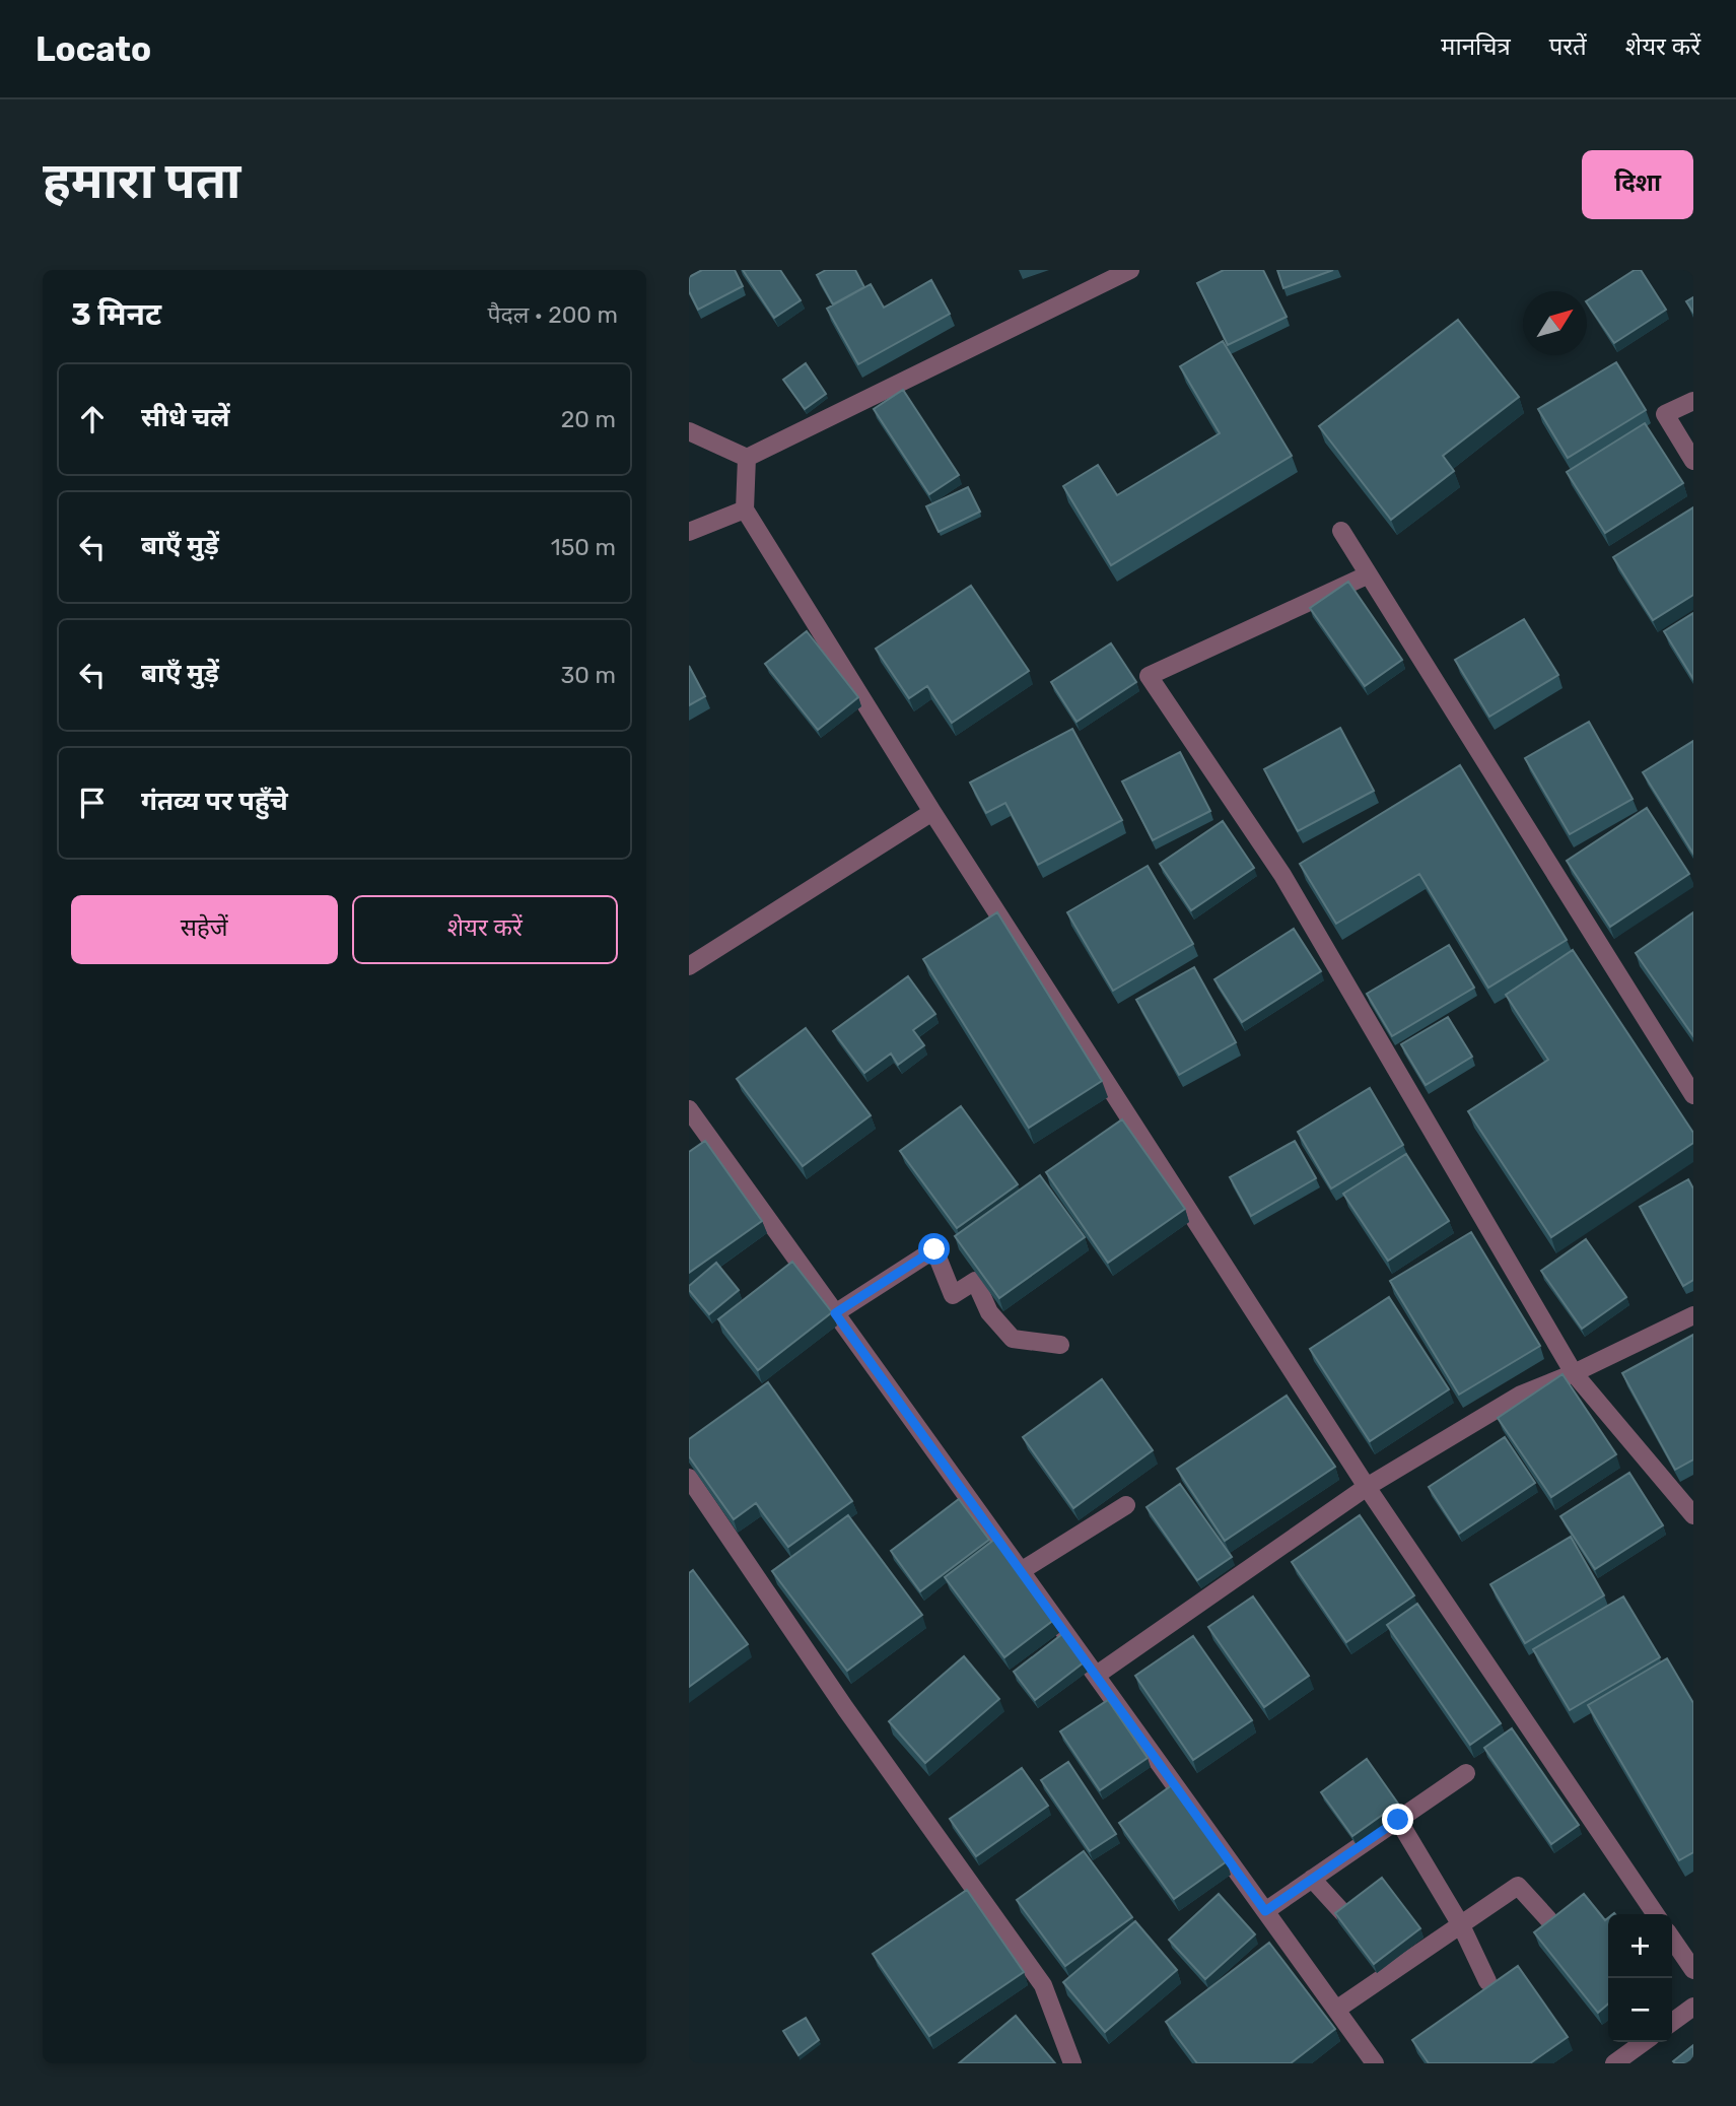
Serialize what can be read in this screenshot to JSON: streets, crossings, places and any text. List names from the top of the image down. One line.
{"north":"top right","page":{"header":"Locato","nav":["मानचित्र","परतें","शेयर करें"],"buttons":["दिशा",["सहेजें","शेयर करें"]],"title":"हमारा पता","heading":["3 मिनट","पैदल · 200 m"],"list":[["सीधे चलें","20 m"],["बाएँ मुड़ें","150 m"],["बाएँ मुड़ें","30 m"],"गंतव्य पर पहुँचे"],"map_buttons":["+","−"]}}
